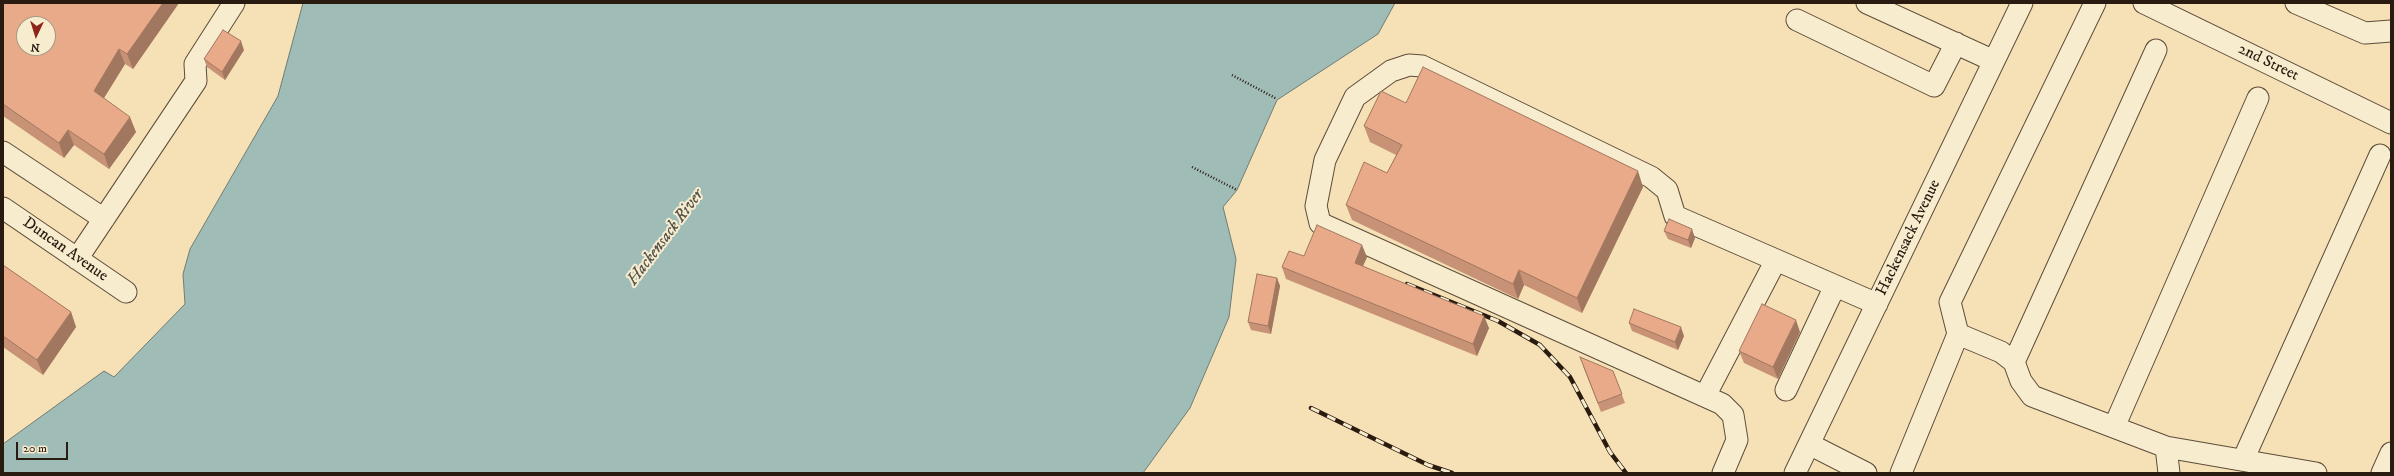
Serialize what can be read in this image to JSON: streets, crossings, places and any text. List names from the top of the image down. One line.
{"streets":{"street":["2nd Street","Hackensack Avenue","Duncan Avenue"]},"water":["Hackensack River"],"scale_bar":"20 m","north":"bottom"}
